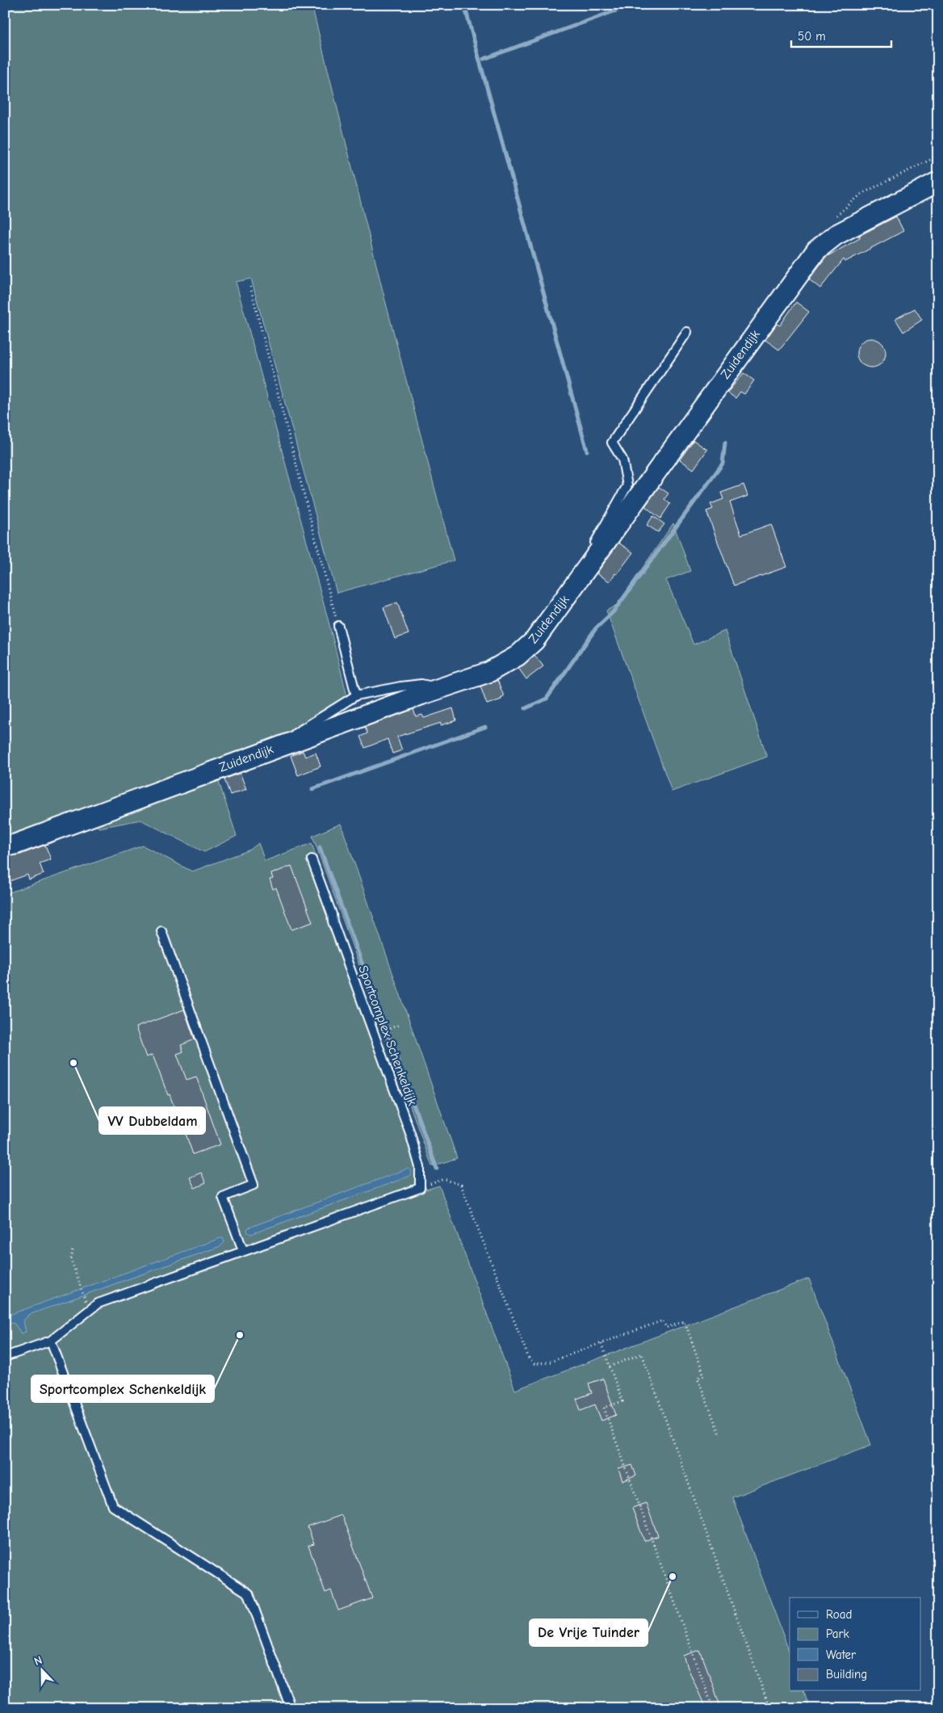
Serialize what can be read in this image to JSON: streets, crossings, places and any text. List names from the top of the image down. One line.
{"streets":{"street":["Zuidendijk"],"lane":["Sportcomplex Schenkeldijk"]},"places":["VV Dubbeldam","Sportcomplex Schenkeldijk","De Vrije Tuinder"],"legend":["Road","Park","Water","Building"],"scale_bar":"50 m","north":"top"}
